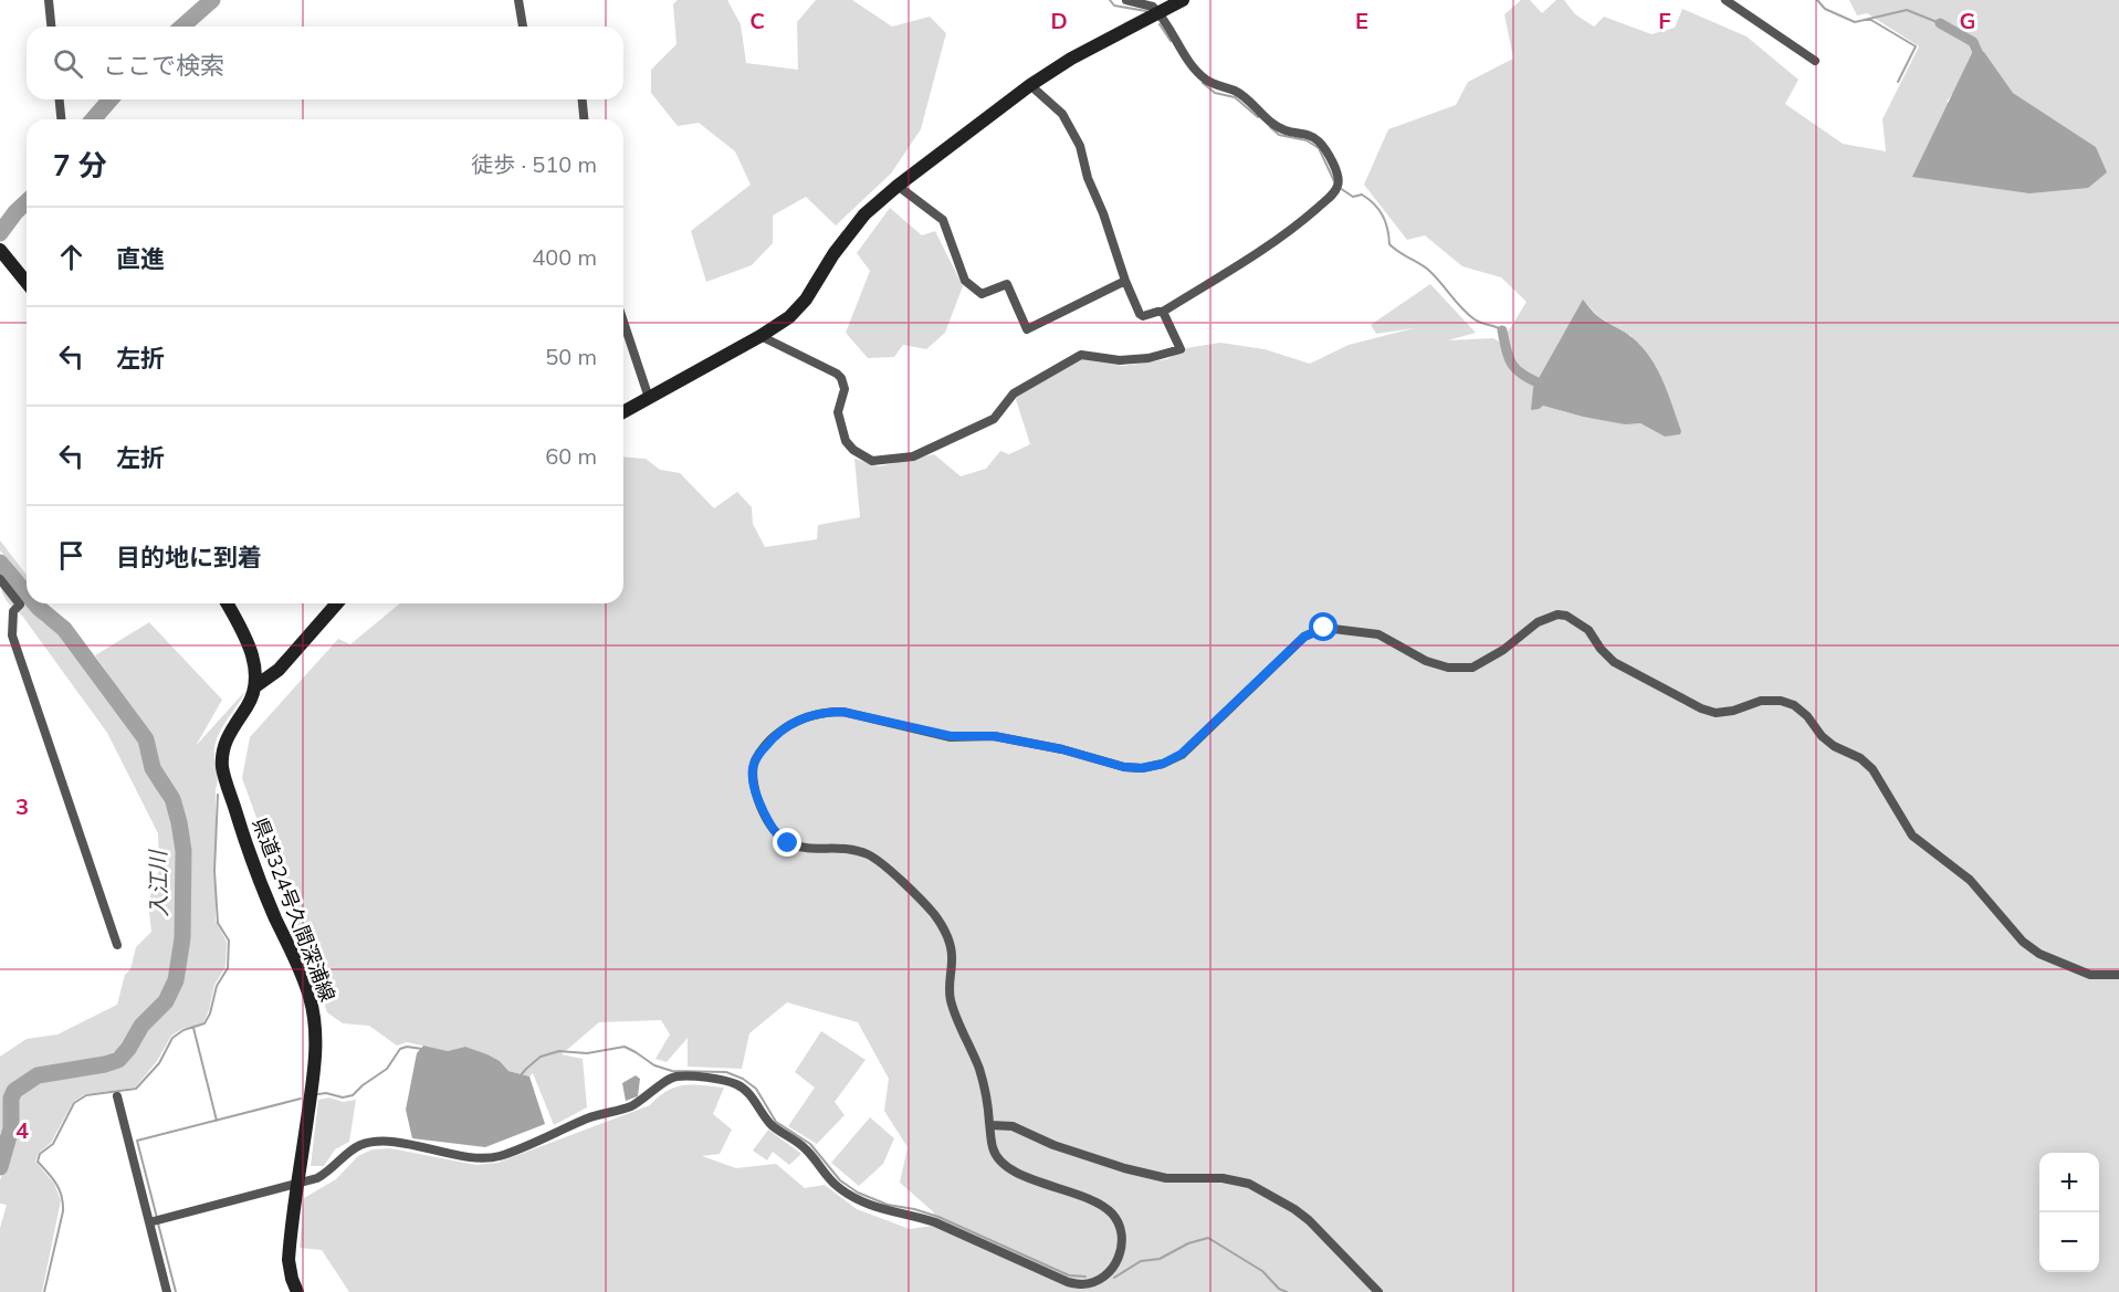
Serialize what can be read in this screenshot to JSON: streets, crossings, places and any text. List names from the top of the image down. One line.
{"streets":{"street":["県道324号久間深浦線"]},"water":["入江川"],"page":{"search":"ここで検索","heading":["7 分","徒歩 · 510 m"],"list":[["直進","400 m"],["左折","50 m"],["左折","60 m"],"目的地に到着"],"map_buttons":["+","−"]},"grid":{"columns":["C","D","E","F","G"],"rows":["3","4"]}}
